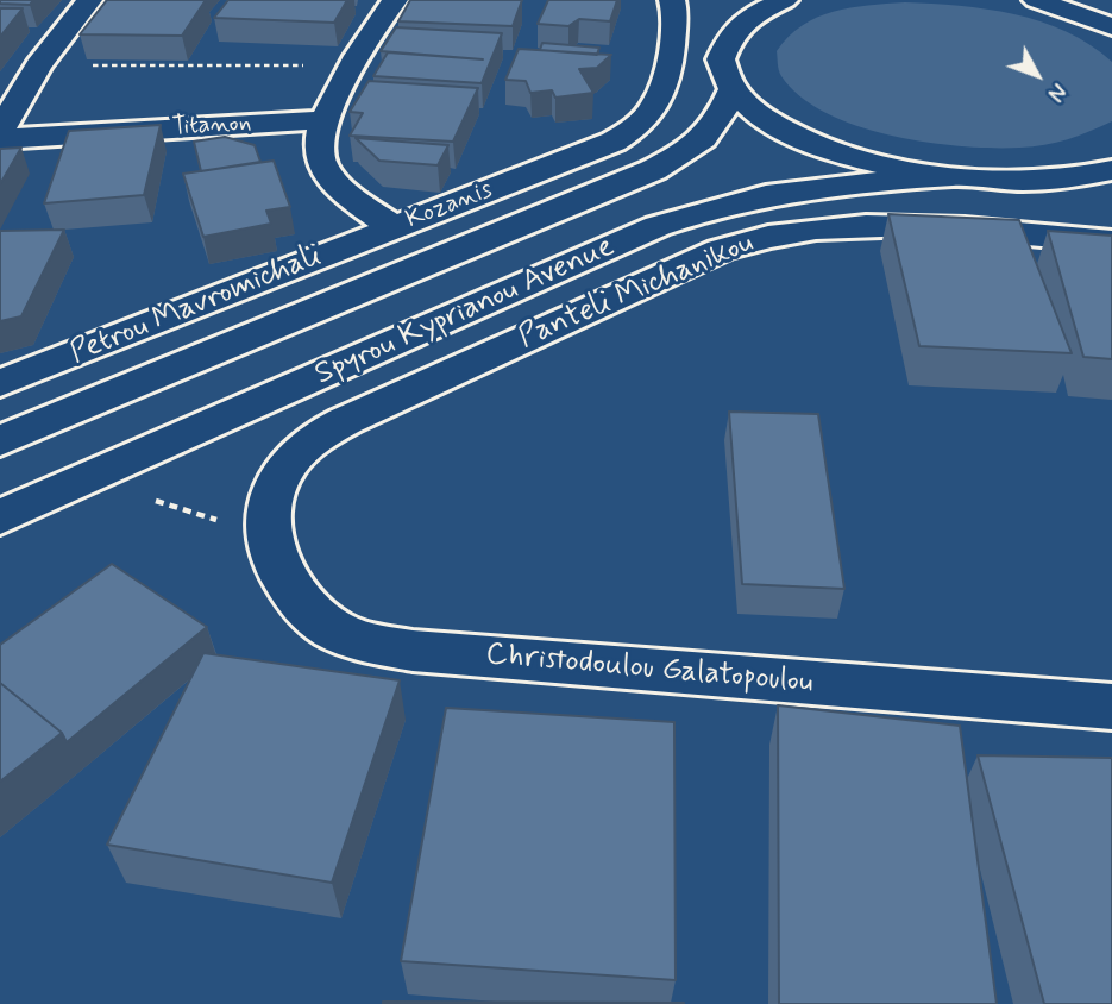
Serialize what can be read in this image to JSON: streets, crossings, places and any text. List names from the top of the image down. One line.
{"streets":{"street":["Titanon","Kozanis","Panteli Michanikou","Petrou Mavromichali","Spyrou Kyprianou Avenue","Christodoulou Galatopoulou"]},"crossings":[["Titanon","Kozanis"],["Kozanis","Petrou Mavromichali"],["Panteli Michanikou","Christodoulou Galatopoulou"]],"north":"bottom right"}
